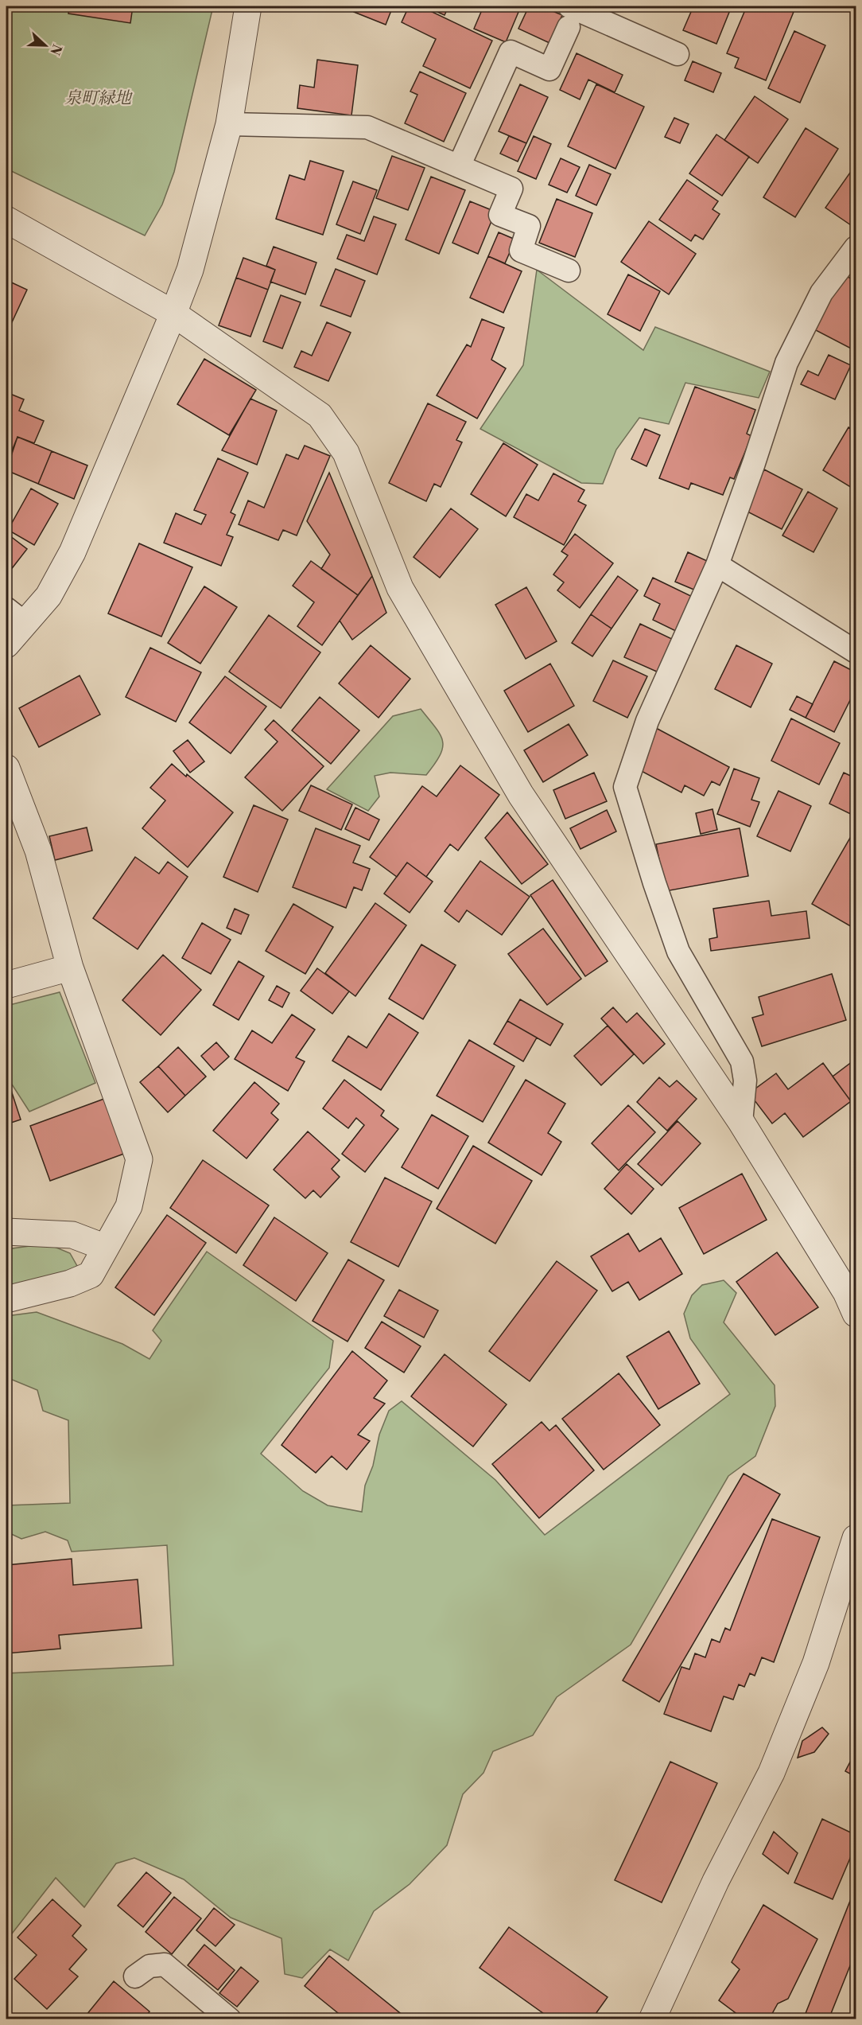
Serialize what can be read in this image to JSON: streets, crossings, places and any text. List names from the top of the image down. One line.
{"parks":["泉町緑地"],"north":"right"}
